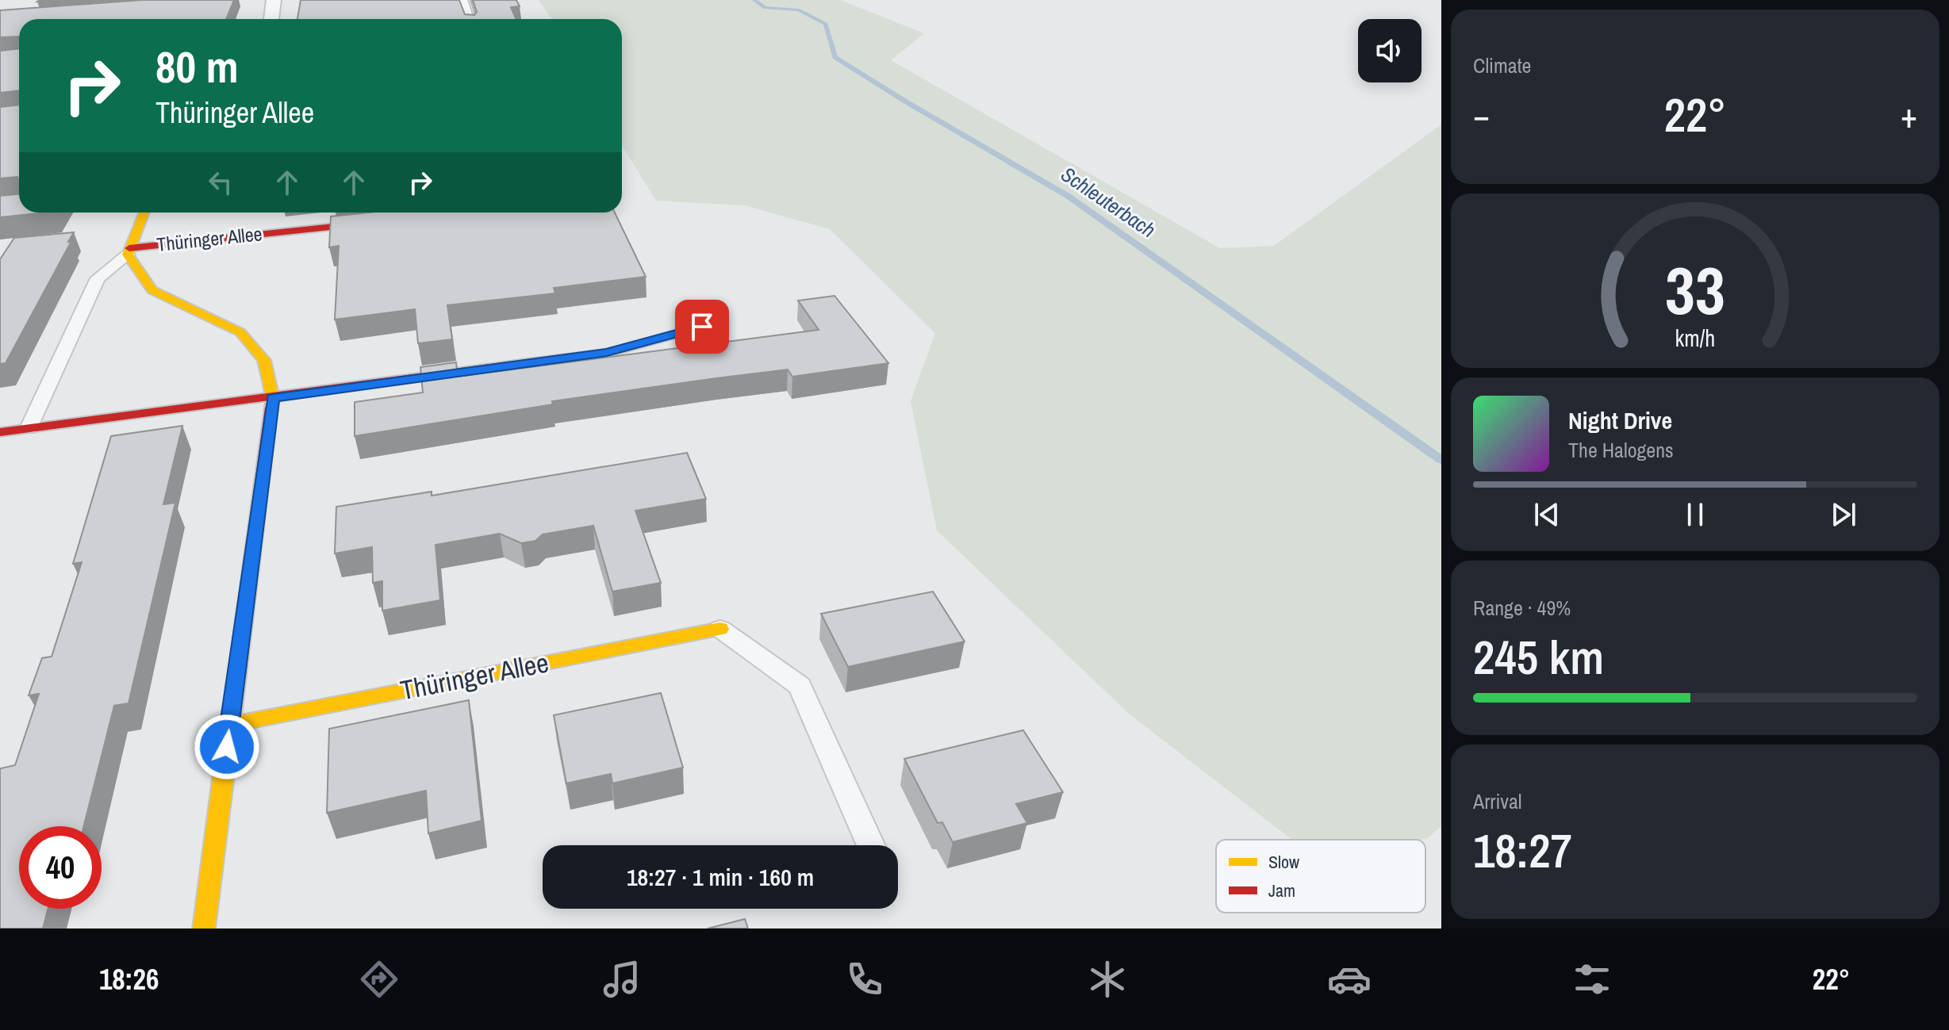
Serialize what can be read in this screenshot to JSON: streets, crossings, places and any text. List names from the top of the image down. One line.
{"streets":{"street":["Thüringer Allee"]},"water":["Schleuterbach"],"legend":["Slow","Jam"],"page":{"tile":["Climate",["Range · 49%","245 km"],["Arrival","18:27"]],"turn":["80 m","Thüringer Allee"],"heat":["−","22°","+"],"song":["Night Drive","The Halogens"],"limit":"40","trip":"18:27 · 1 min · 160 m","tabs":["18:26","22°"],"gauge":["33","km/h"]}}
